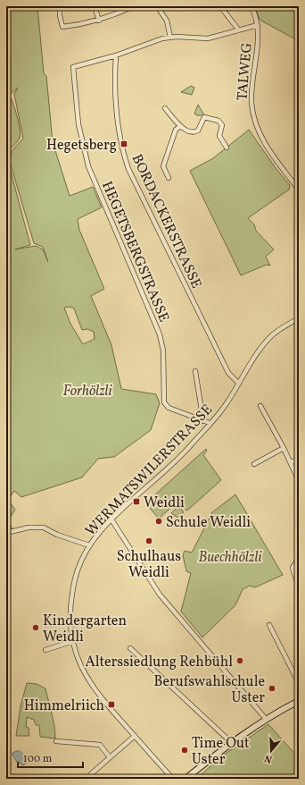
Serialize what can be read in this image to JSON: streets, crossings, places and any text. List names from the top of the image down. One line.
{"streets":{"street":["TALWEG","BORDACKERSTRASSE","HEGETSBERGSTRASSE","WERMATSWILERSTRASSE"]},"crossings":[["BORDACKERSTRASSE","HEGETSBERGSTRASSE"],["BORDACKERSTRASSE","WERMATSWILERSTRASSE"],["HEGETSBERGSTRASSE","WERMATSWILERSTRASSE"]],"parks":["Forhölzli","Buechhölzli"],"places":{"transit":["Hegetsberg","Weidli","Himmelriich"],"other":["Schule Weidli","Schulhaus Weidli","Kindergarten Weidli","Alterssiedlung Rehbühl","Berufswahlschule Uster","Time Out Uster"]},"scale_bar":"100 m","north":"bottom"}
